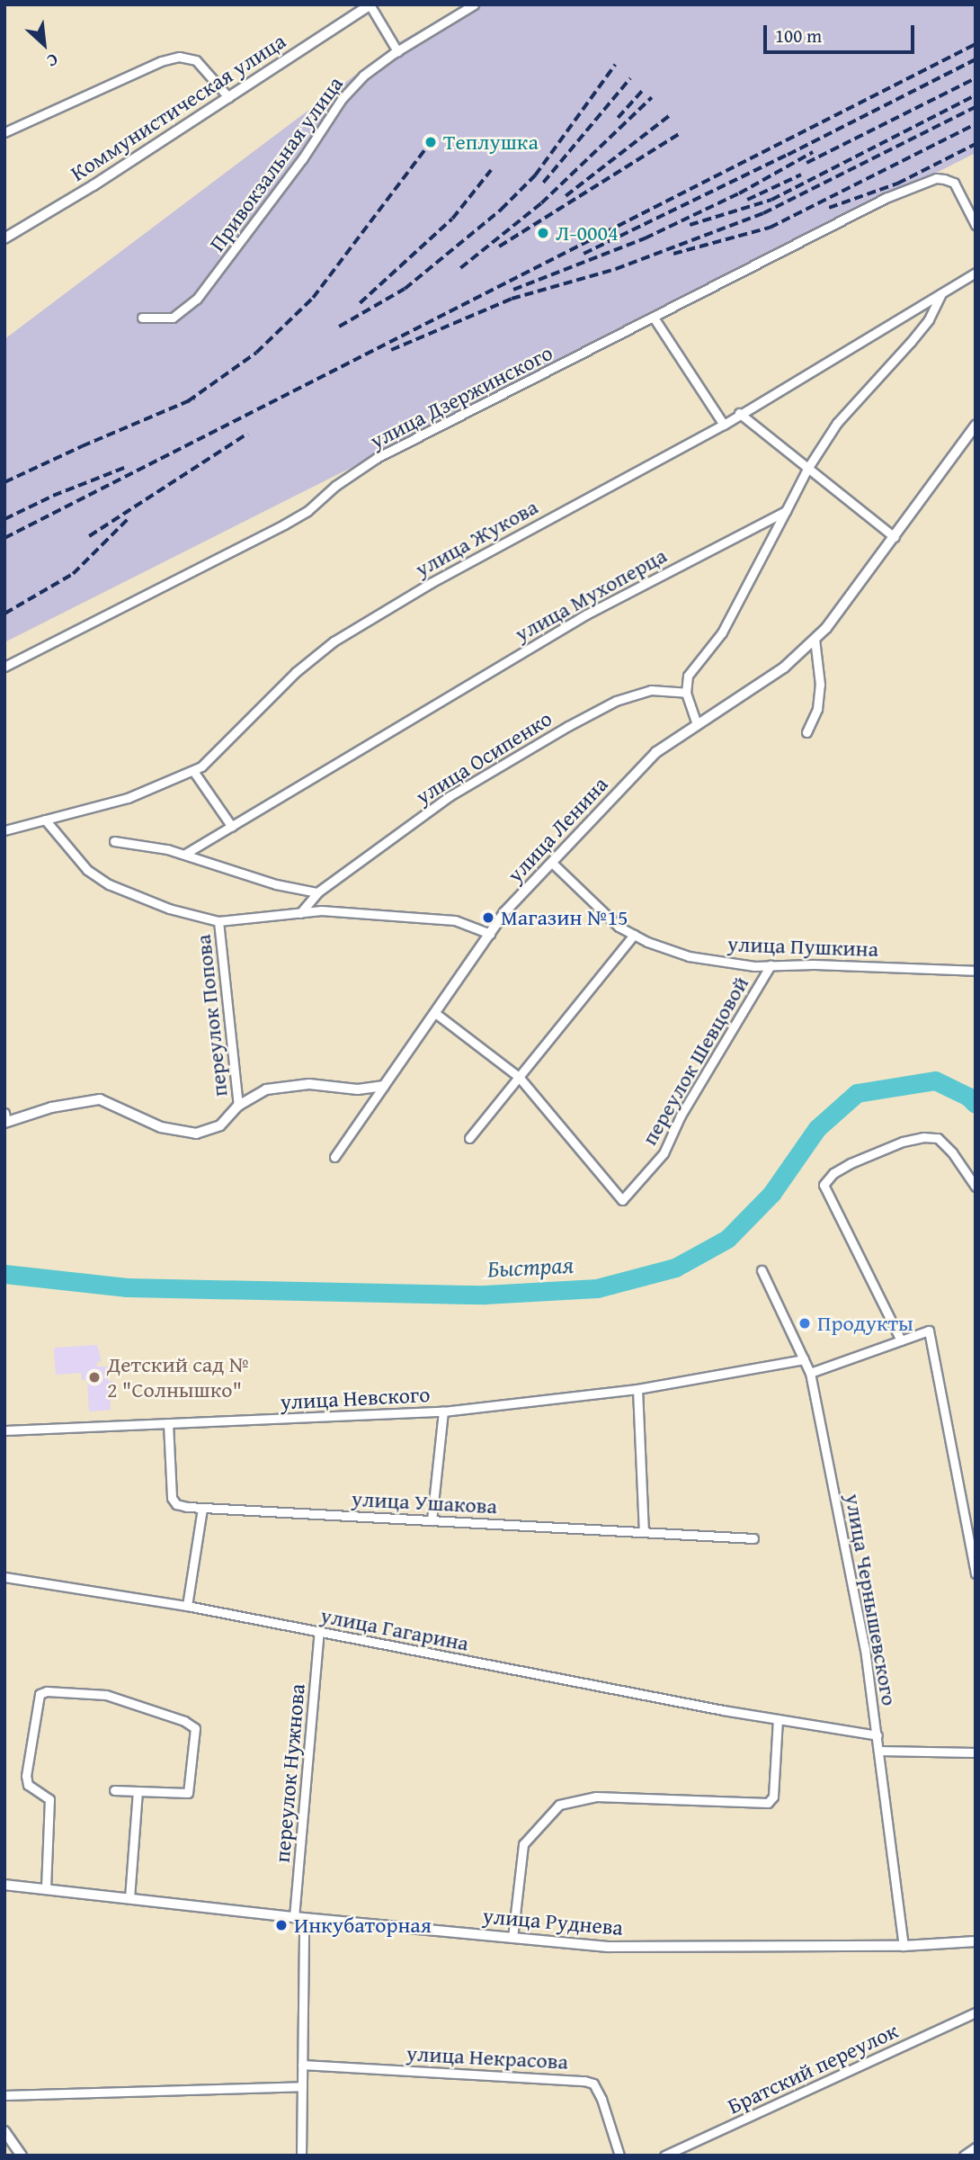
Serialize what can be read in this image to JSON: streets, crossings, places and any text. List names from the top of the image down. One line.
{"streets":{"street":["Коммунистическая улица","Привокзальная улица","улица Дзержинского","улица Жукова","улица Мухоперца","улица Осипенко","улица Ленина","улица Пушкина","переулок Попова","переулок Шевцовой","улица Невского","улица Ушакова","улица Чернышевского","улица Гагарина","переулок Нужнова","улица Руднева","улица Некрасова","Братский переулок"]},"crossings":[["улица Ленина","улица Пушкина"],["улица Пушкина","переулок Шевцовой"],["улица Невского","улица Ушакова"],["улица Невского","улица Чернышевского"],["улица Чернышевского","улица Гагарина"],["улица Чернышевского","улица Руднева"],["улица Гагарина","переулок Нужнова"],["переулок Нужнова","улица Руднева"],["переулок Нужнова","улица Некрасова"]],"water":["Быстрая"],"places":["Теплушка","Л-0004","Магазин №15","Продукты","Детский сад № 2 \"Солнышко\"","Инкубаторная"],"scale_bar":"100 m","north":"bottom right"}
